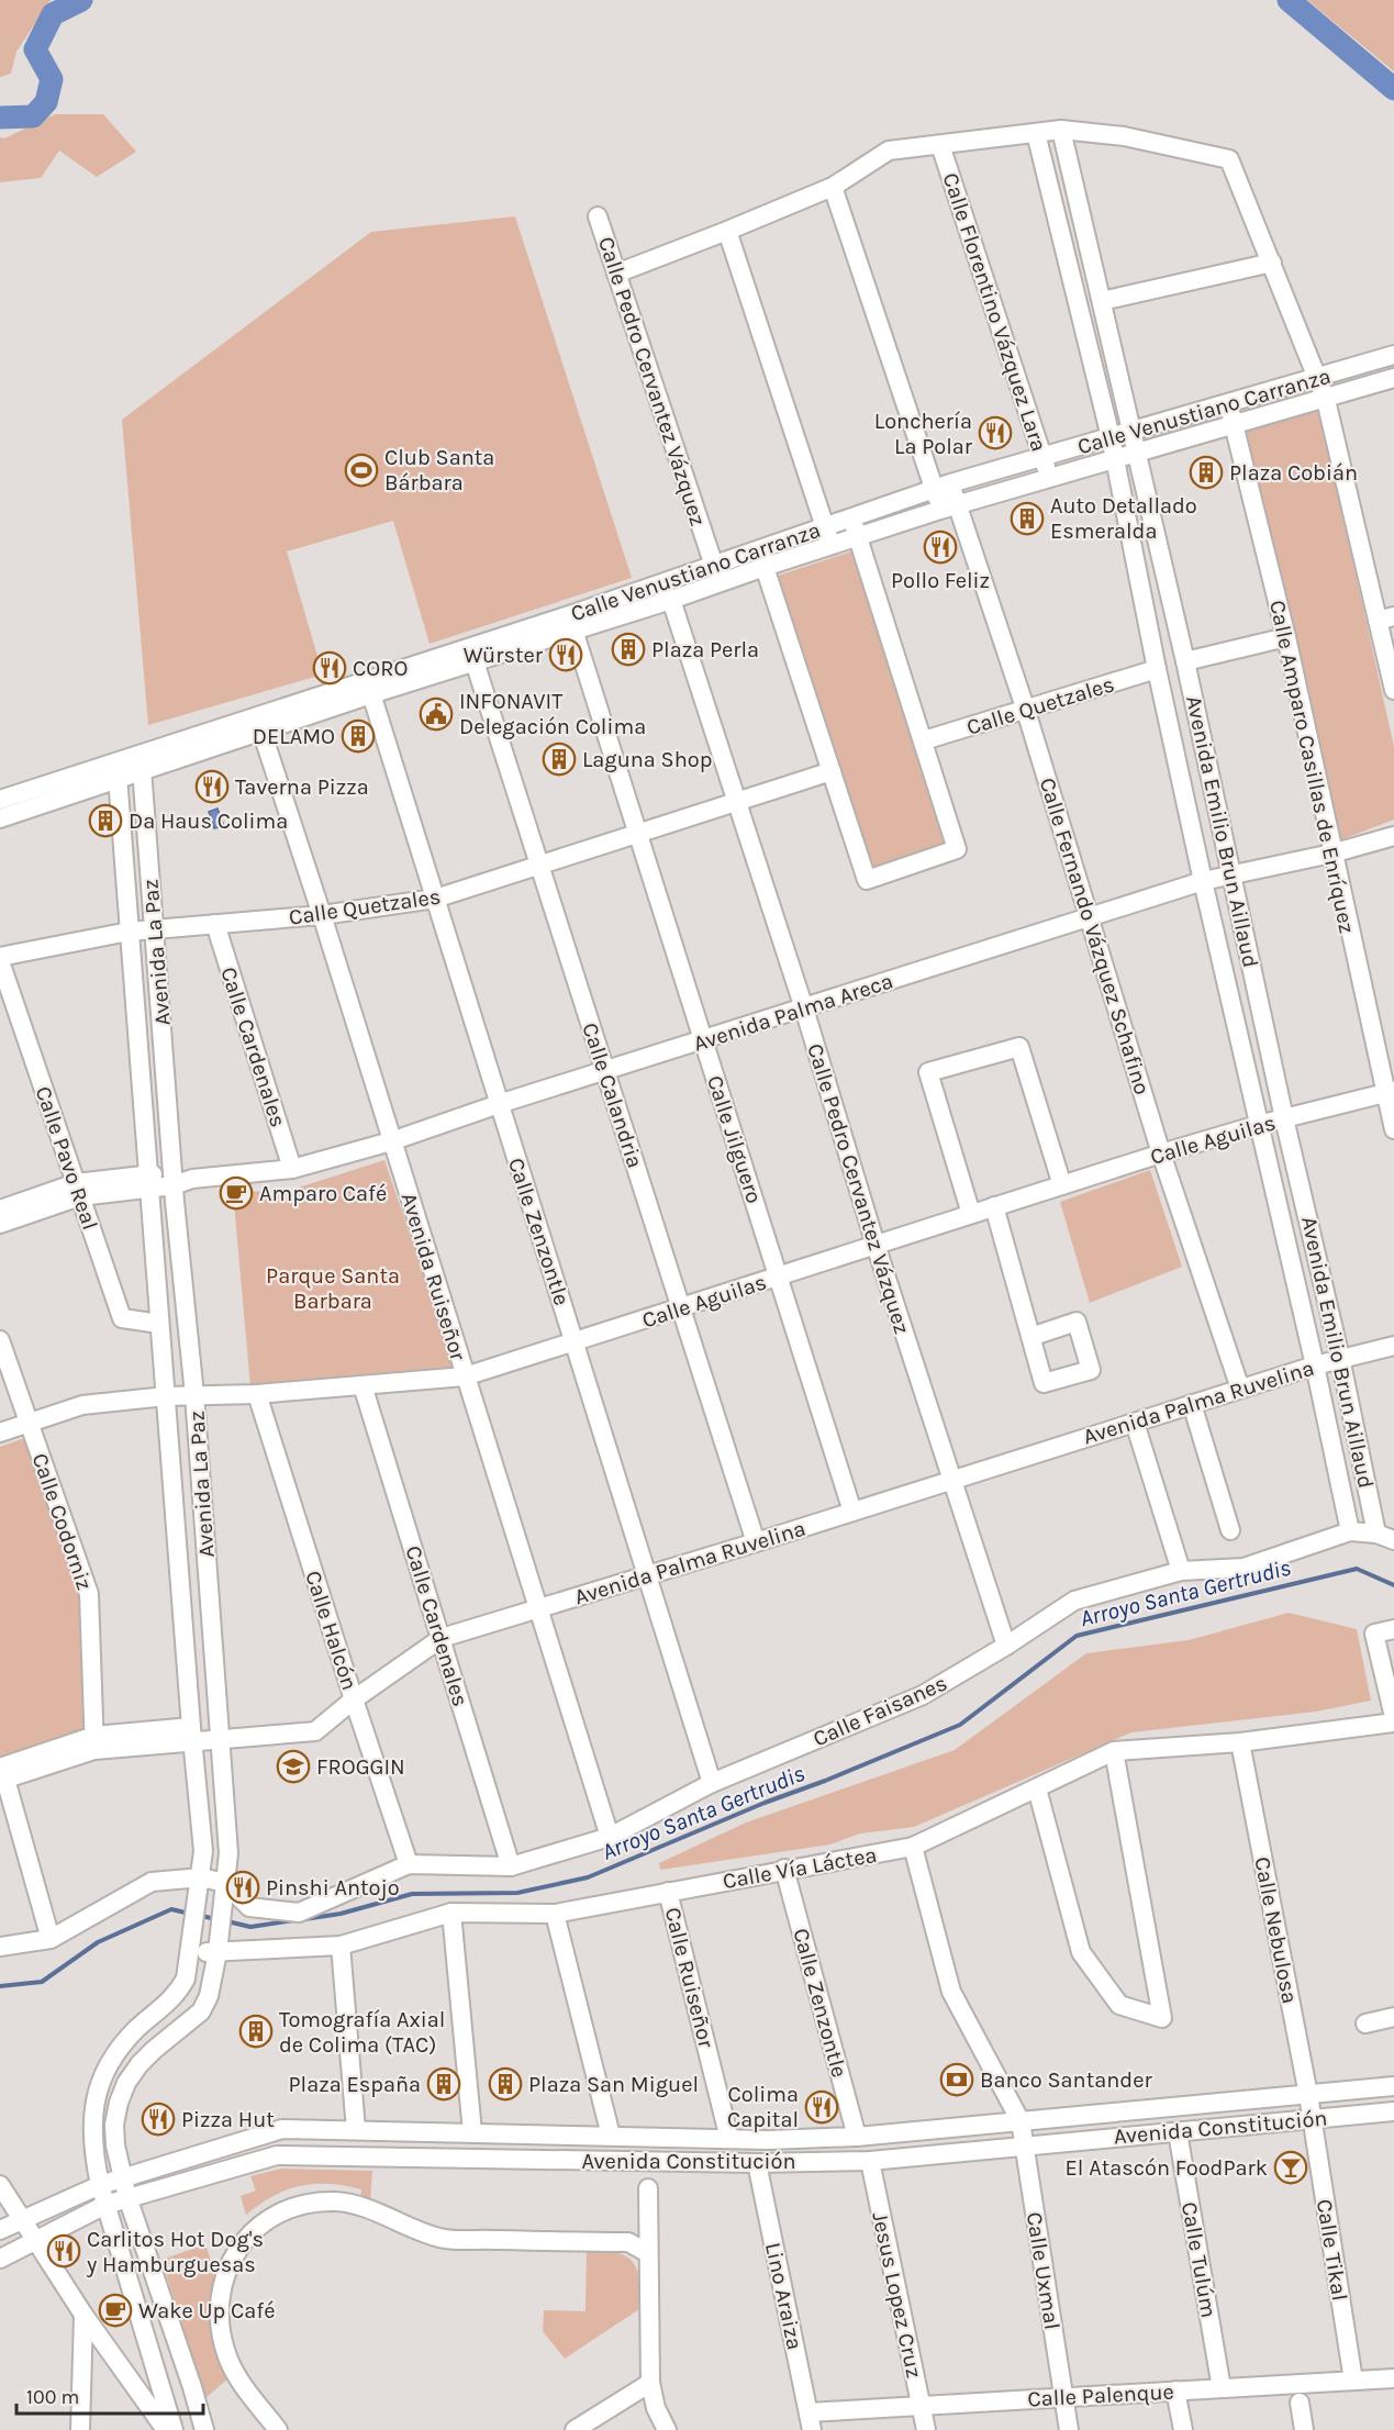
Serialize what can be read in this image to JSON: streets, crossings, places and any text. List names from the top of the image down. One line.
{"streets":{"street":["Calle Florentino Vázquez Lara","Calle Pedro Cervantez Vázquez","Calle Venustiano Carranza","Calle Quetzales","Calle Amparo Casillas de Enríquez","Avenida Emilio Brun Aillaud","Calle Fernando Vázquez Schafino","Avenida La Paz","Avenida Palma Areca","Calle Cardenales","Calle Calandria","Calle Jilguero","Calle Aguilas","Calle Pavo Real","Calle Zenzontle","Avenida Ruiseñor","Avenida Palma Ruvelina","Calle Codorniz","Calle Halcón","Calle Faisanes","Calle Vía Láctea","Calle Nebulosa","Calle Ruiseñor","Avenida Constitución","Calle Tikal","Calle Tulúm","Calle Uxmal","Jesus Lopez Cruz","Lino Araiza","Calle Palenque"]},"crossings":[["Calle Florentino Vázquez Lara","Calle Venustiano Carranza"],["Calle Pedro Cervantez Vázquez","Calle Venustiano Carranza"],["Calle Pedro Cervantez Vázquez","Calle Quetzales"],["Calle Pedro Cervantez Vázquez","Avenida Palma Areca"],["Calle Pedro Cervantez Vázquez","Calle Aguilas"],["Calle Pedro Cervantez Vázquez","Avenida Palma Ruvelina"],["Calle Pedro Cervantez Vázquez","Calle Faisanes"],["Calle Venustiano Carranza","Calle Amparo Casillas de Enríquez"],["Calle Venustiano Carranza","Avenida Emilio Brun Aillaud"],["Calle Venustiano Carranza","Calle Fernando Vázquez Schafino"],["Calle Venustiano Carranza","Avenida La Paz"],["Calle Venustiano Carranza","Calle Calandria"],["Calle Venustiano Carranza","Calle Jilguero"],["Calle Venustiano Carranza","Calle Zenzontle"],["Calle Venustiano Carranza","Avenida Ruiseñor"],["Calle Quetzales","Avenida Emilio Brun Aillaud"],["Calle Quetzales","Calle Fernando Vázquez Schafino"],["Calle Quetzales","Avenida La Paz"],["Calle Quetzales","Calle Cardenales"],["Calle Quetzales","Calle Calandria"],["Calle Quetzales","Calle Jilguero"],["Calle Quetzales","Calle Pavo Real"],["Calle Quetzales","Calle Zenzontle"],["Calle Quetzales","Avenida Ruiseñor"],["Calle Amparo Casillas de Enríquez","Avenida Palma Areca"],["Calle Amparo Casillas de Enríquez","Calle Aguilas"],["Avenida Emilio Brun Aillaud","Avenida Palma Areca"],["Avenida Emilio Brun Aillaud","Calle Aguilas"],["Avenida Emilio Brun Aillaud","Avenida Palma Ruvelina"],["Avenida Emilio Brun Aillaud","Calle Faisanes"],["Calle Fernando Vázquez Schafino","Avenida Palma Areca"],["Calle Fernando Vázquez Schafino","Calle Aguilas"],["Calle Fernando Vázquez Schafino","Avenida Palma Ruvelina"],["Avenida La Paz","Avenida Palma Areca"],["Avenida La Paz","Calle Aguilas"],["Avenida La Paz","Calle Pavo Real"],["Avenida La Paz","Avenida Palma Ruvelina"],["Avenida La Paz","Calle Faisanes"],["Avenida La Paz","Calle Vía Láctea"],["Avenida La Paz","Avenida Constitución"],["Avenida Palma Areca","Calle Cardenales"],["Avenida Palma Areca","Calle Calandria"],["Avenida Palma Areca","Calle Jilguero"],["Avenida Palma Areca","Calle Pavo Real"],["Avenida Palma Areca","Calle Zenzontle"],["Avenida Palma Areca","Avenida Ruiseñor"],["Calle Cardenales","Calle Aguilas"],["Calle Cardenales","Avenida Palma Ruvelina"],["Calle Cardenales","Calle Faisanes"],["Calle Calandria","Calle Aguilas"],["Calle Calandria","Avenida Palma Ruvelina"],["Calle Jilguero","Calle Aguilas"],["Calle Jilguero","Avenida Palma Ruvelina"],["Calle Aguilas","Calle Zenzontle"],["Calle Aguilas","Avenida Ruiseñor"],["Calle Aguilas","Calle Codorniz"],["Calle Aguilas","Calle Halcón"],["Calle Zenzontle","Avenida Palma Ruvelina"],["Calle Zenzontle","Calle Faisanes"],["Calle Zenzontle","Calle Vía Láctea"],["Calle Zenzontle","Avenida Constitución"],["Avenida Ruiseñor","Avenida Palma Ruvelina"],["Avenida Ruiseñor","Calle Faisanes"],["Avenida Palma Ruvelina","Calle Codorniz"],["Avenida Palma Ruvelina","Calle Halcón"],["Calle Halcón","Calle Faisanes"],["Calle Vía Láctea","Calle Nebulosa"],["Calle Vía Láctea","Calle Ruiseñor"],["Calle Vía Láctea","Calle Uxmal"],["Calle Nebulosa","Avenida Constitución"],["Calle Nebulosa","Calle Tikal"],["Calle Ruiseñor","Avenida Constitución"],["Avenida Constitución","Calle Tikal"],["Avenida Constitución","Calle Tulúm"],["Avenida Constitución","Calle Uxmal"],["Avenida Constitución","Jesus Lopez Cruz"],["Avenida Constitución","Lino Araiza"],["Calle Tikal","Calle Palenque"],["Calle Tulúm","Calle Palenque"],["Calle Uxmal","Calle Palenque"],["Jesus Lopez Cruz","Calle Palenque"],["Lino Araiza","Calle Palenque"]],"water":["Arroyo Santa Gertrudis"],"parks":["Parque Santa Barbara"],"places":{"restaurant":["Lonchería La Polar","Pollo Feliz","Würster","CORO","Taverna Pizza","Pinshi Antojo","Colima Capital","Pizza Hut","Carlitos Hot Dog's y Hamburguesas"],"sports":["Club Santa Bárbara"],"building":["Plaza Cobián","Auto Detallado Esmeralda","Plaza Perla","DELAMO","Laguna Shop","Da Haus Colima","Tomografía Axial de Colima (TAC)","Plaza España","Plaza San Miguel"],"public building":["INFONAVIT Delegación Colima"],"cafe":["Amparo Café","Wake Up Café"],"school or university":["FROGGIN"],"bank":["Banco Santander"],"bar":["El Atascón FoodPark"]},"scale_bar":"100 m"}
